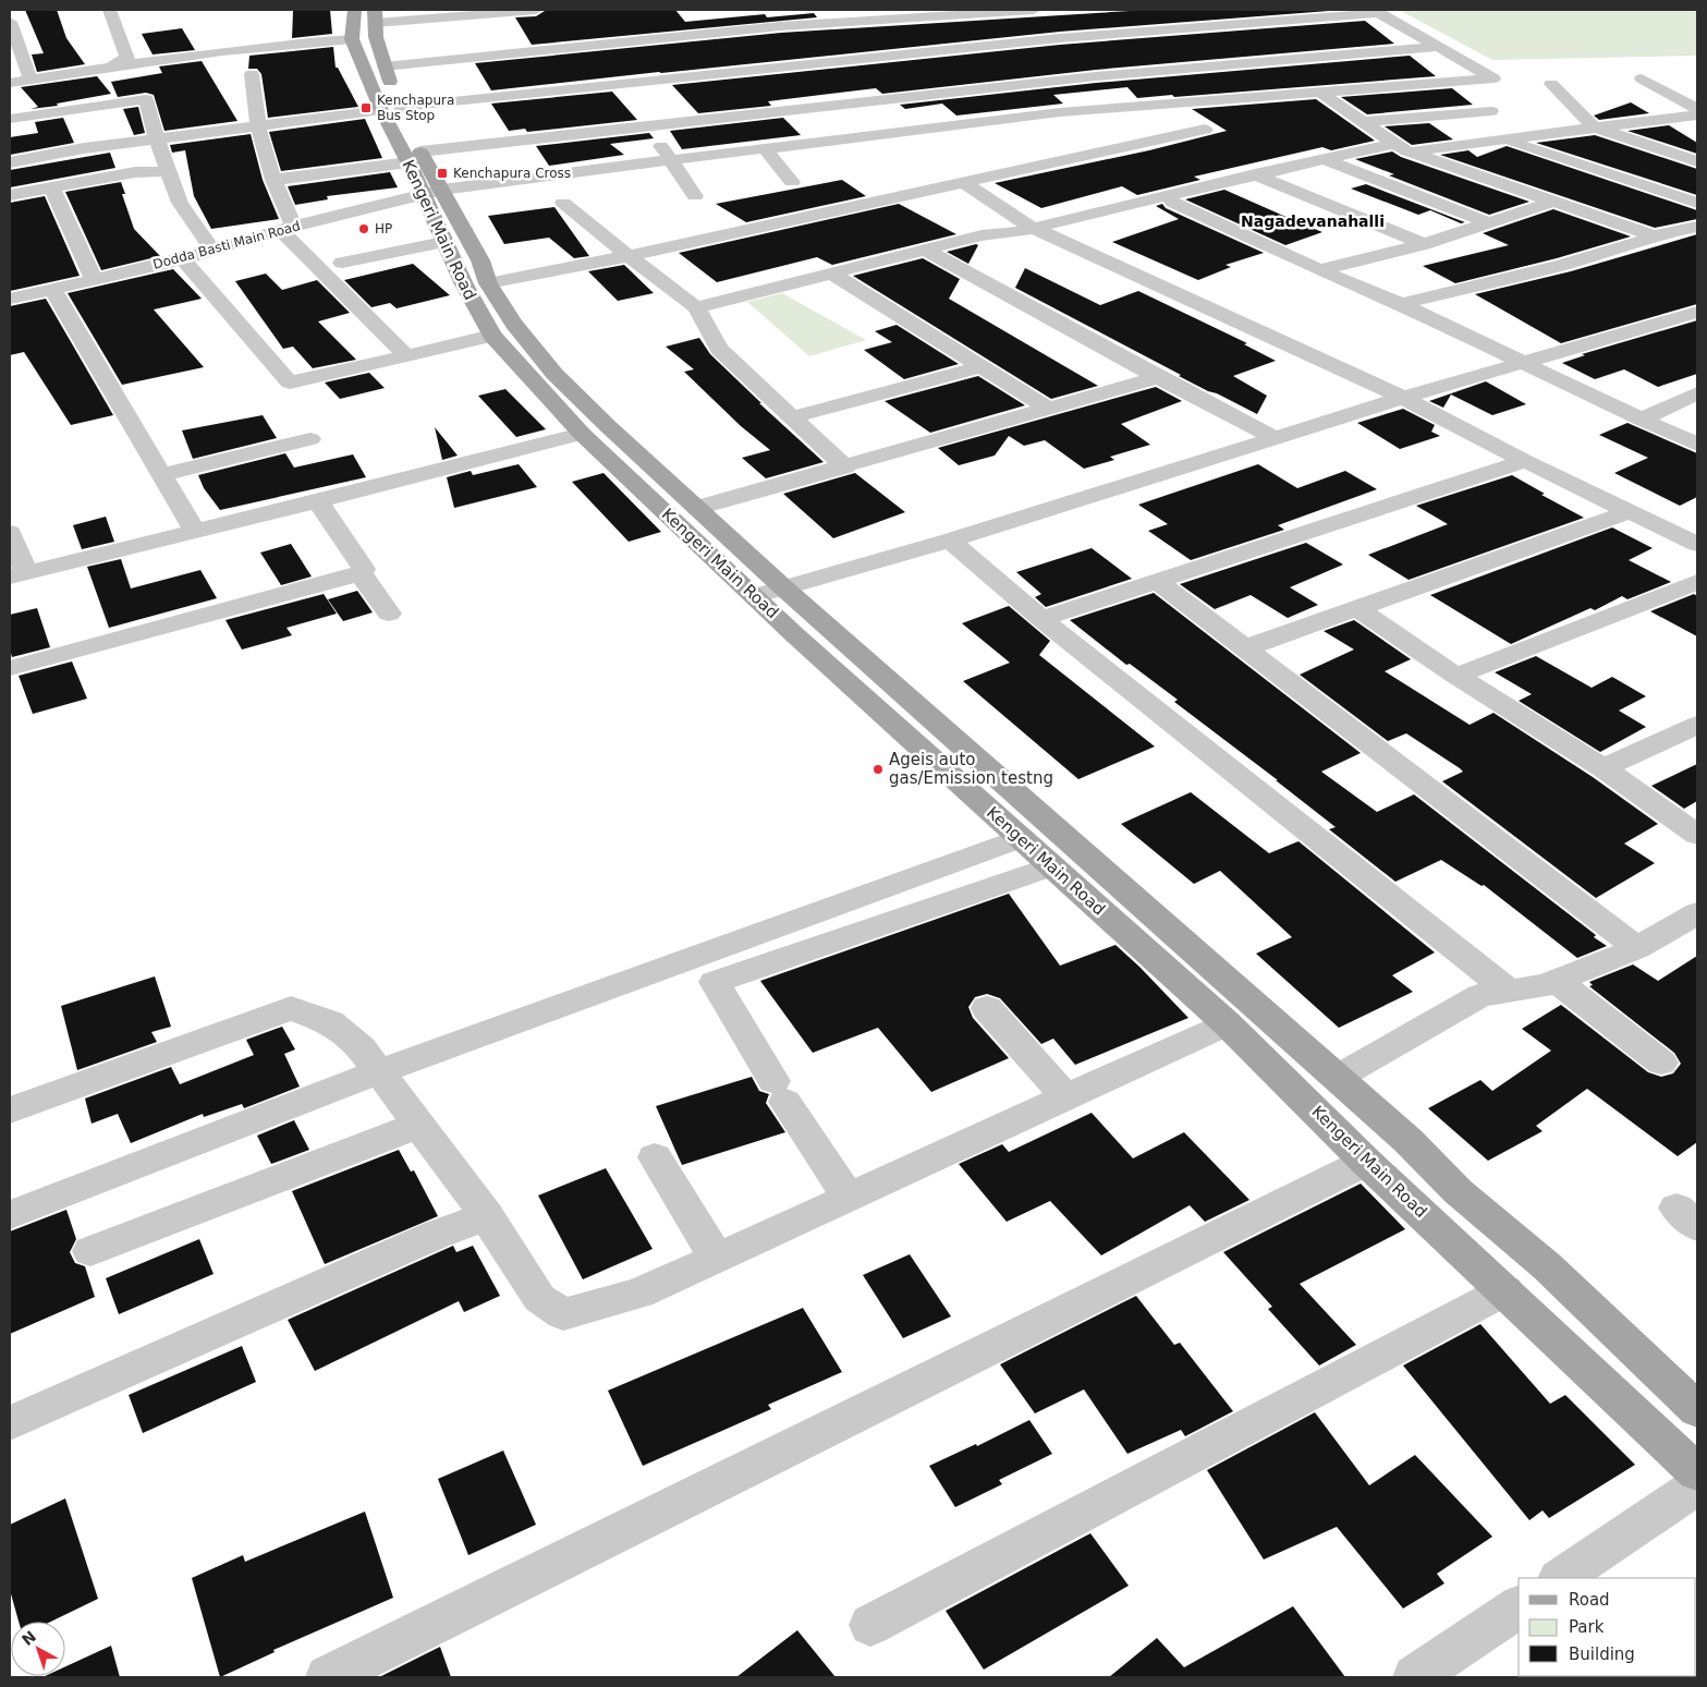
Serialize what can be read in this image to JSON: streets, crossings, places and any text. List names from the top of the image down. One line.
{"streets":{"main road":["Kengeri Main Road"],"street":["Dodda Basti Main Road"]},"crossings":[["Kengeri Main Road","Dodda Basti Main Road"]],"districts":["Nagadevanahalli"],"places":{"transit":["Kenchapura Bus Stop","Kenchapura Cross"],"other":["HP","Ageis auto gas/Emission testng"]},"legend":["Road","Park","Building"],"north":"top left"}
